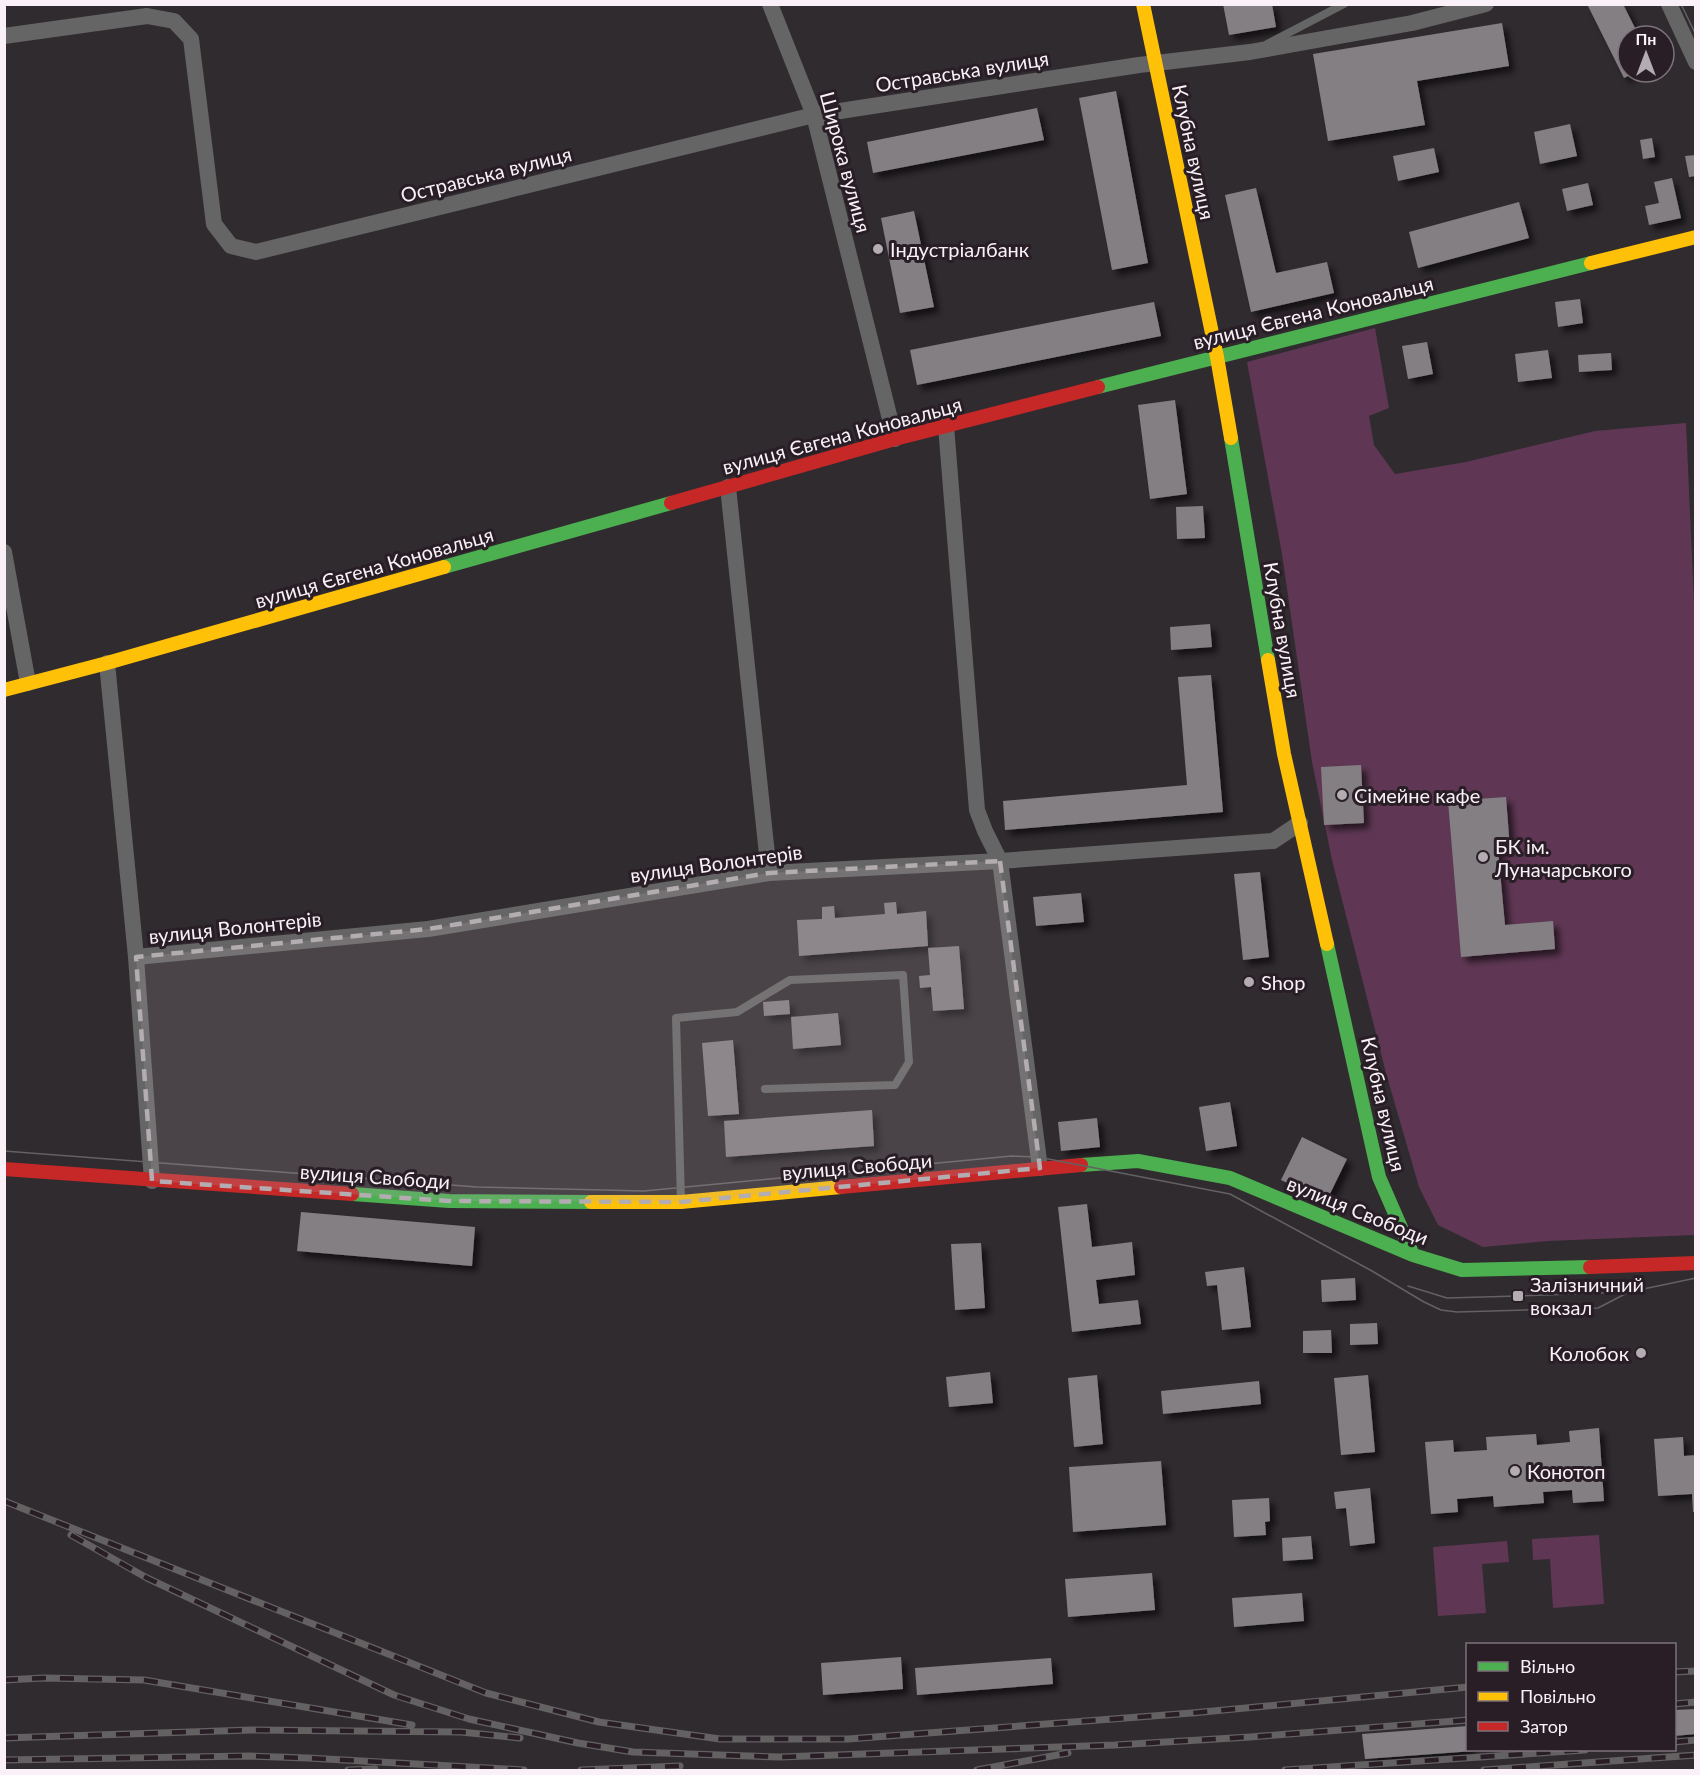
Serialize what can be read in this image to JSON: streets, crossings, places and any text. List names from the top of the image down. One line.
{"streets":{"street":["Остравська вулиця","Клубна вулиця","Широка вулиця","вулиця Євгена Коновальця","вулиця Волонтерів","вулиця Свободи"]},"crossings":[["Остравська вулиця","Клубна вулиця"],["Остравська вулиця","Широка вулиця"],["Клубна вулиця","вулиця Євгена Коновальця"],["Клубна вулиця","вулиця Волонтерів"],["Клубна вулиця","вулиця Свободи"],["Широка вулиця","вулиця Євгена Коновальця"],["вулиця Євгена Коновальця","вулиця Волонтерів"],["вулиця Волонтерів","вулиця Свободи"]],"places":{"other":["Індустріалбанк","Сімейне кафе","БК ім. Луначарського","Shop","Колобок","Конотоп"],"transit":["Залізничний вокзал"]},"legend":["Вільно","Повільно","Затор"],"north":"top"}
